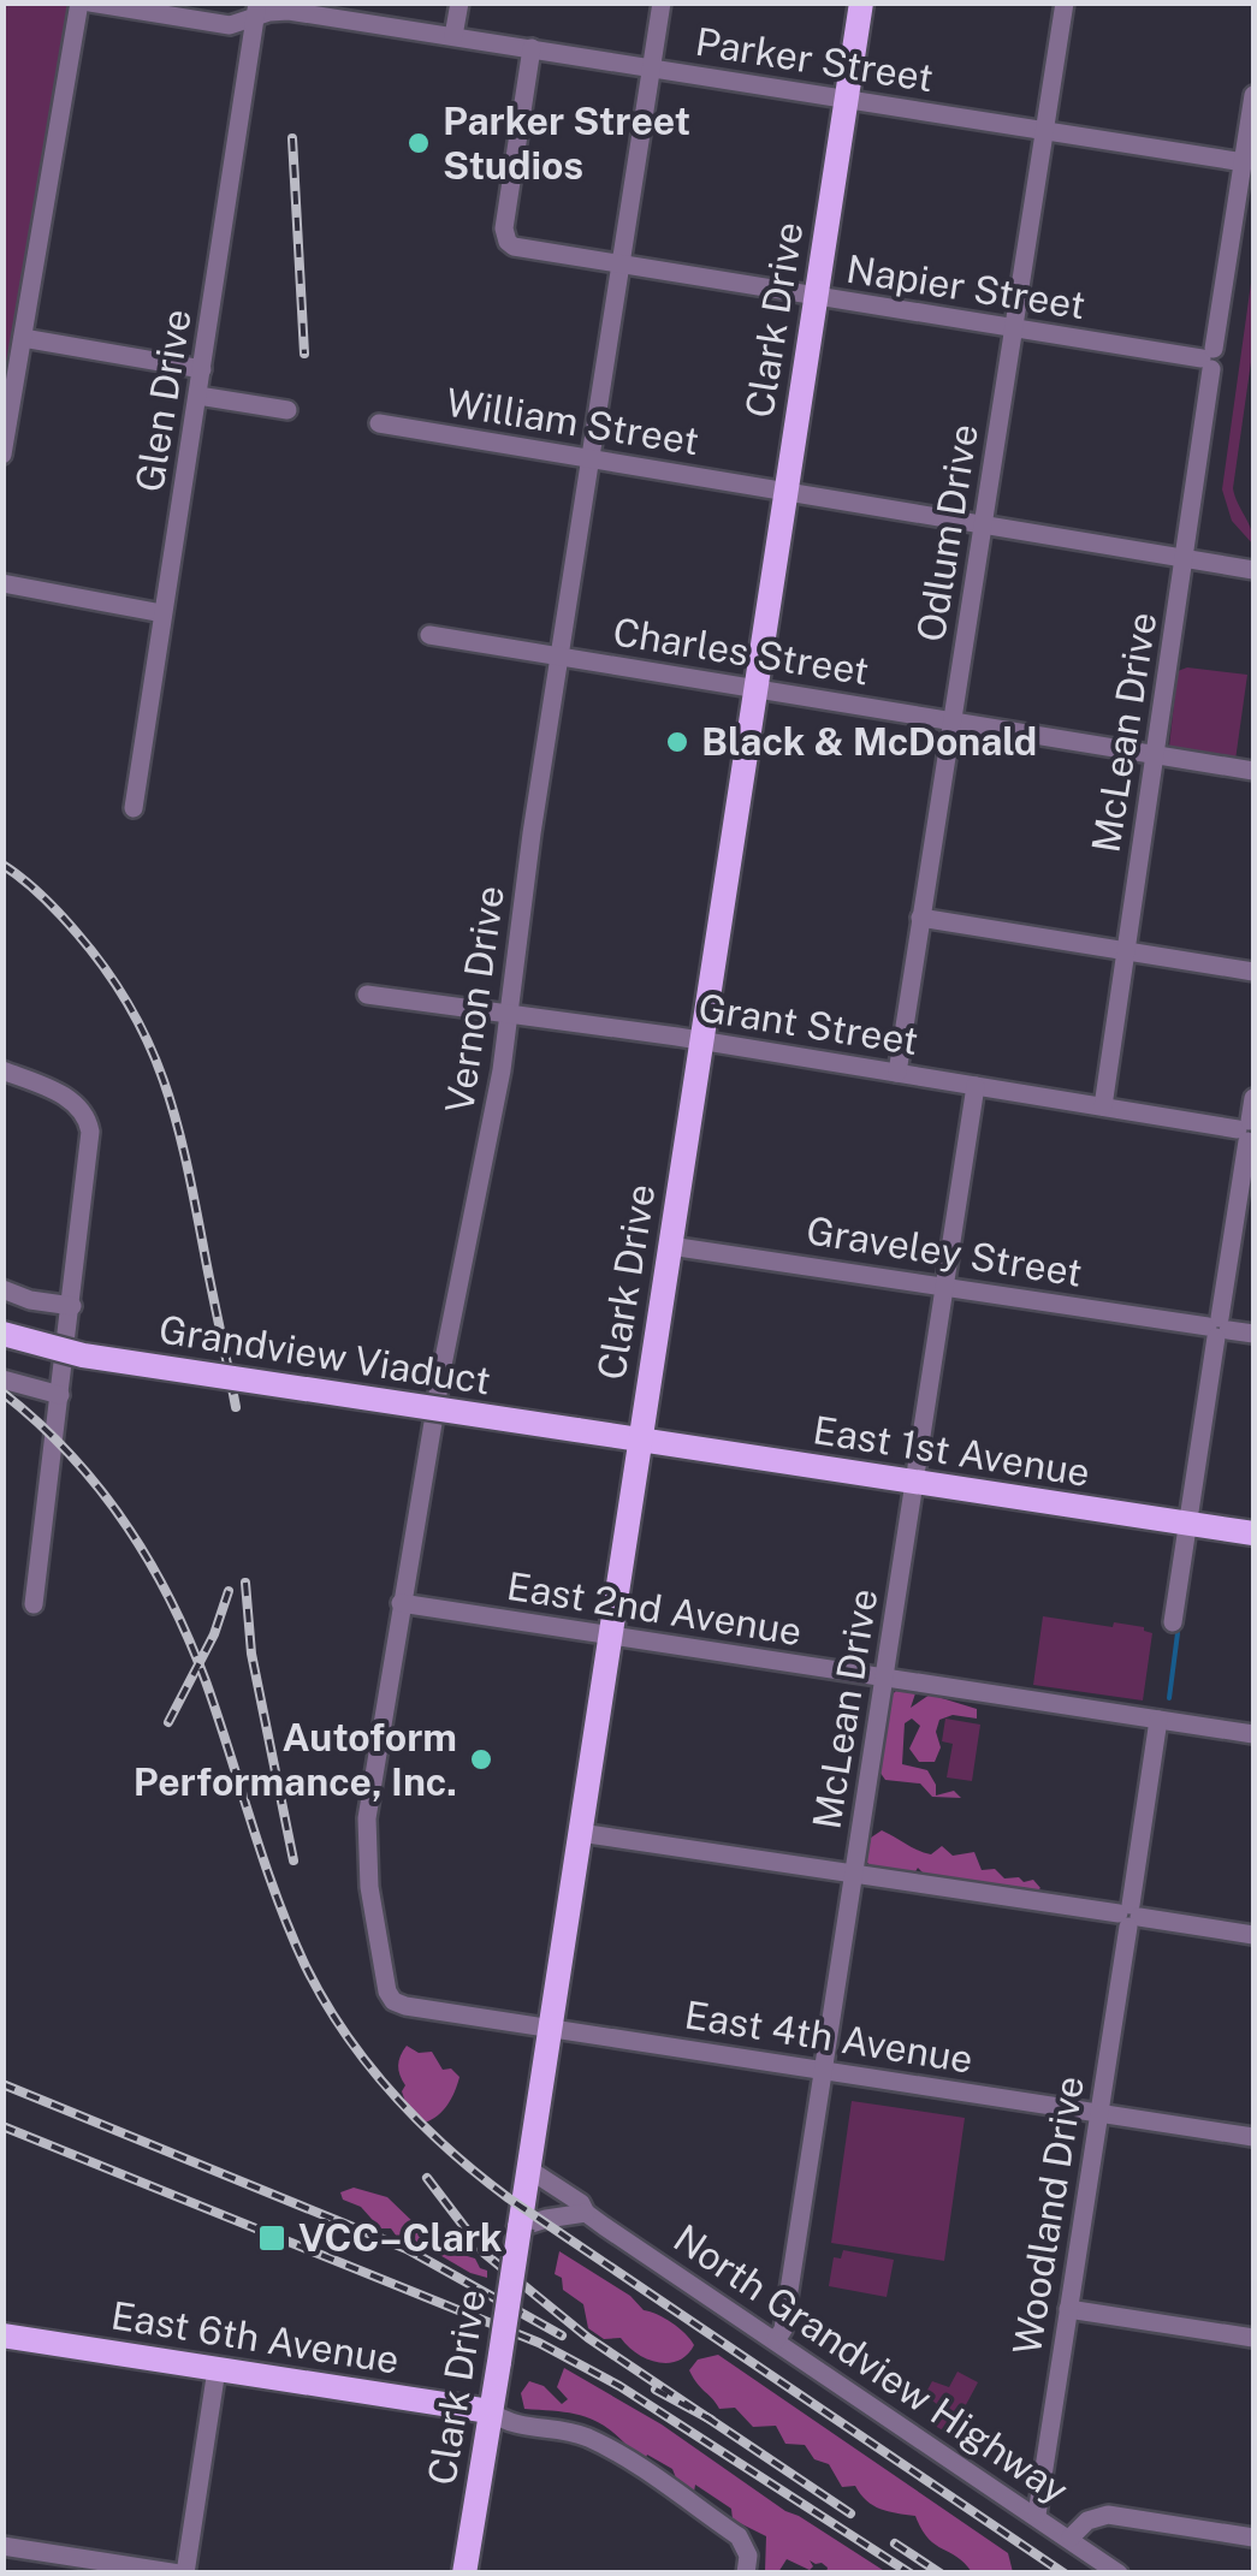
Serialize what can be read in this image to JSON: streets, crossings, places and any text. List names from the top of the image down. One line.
{"streets":{"main road":["Clark Drive","Grandview Viaduct","East 1st Avenue","East 6th Avenue"],"street":["Parker Street","Napier Street","Glen Drive","William Street","Odlum Drive","Charles Street","McLean Drive","Vernon Drive","Grant Street","Graveley Street","East 2nd Avenue","East 4th Avenue","Woodland Drive","North Grandview Highway"]},"crossings":[["Parker Street","Napier Street"],["Parker Street","Clark Drive"],["Parker Street","Glen Drive"],["Parker Street","Odlum Drive"],["Parker Street","McLean Drive"],["Parker Street","Vernon Drive"],["Napier Street","Clark Drive"],["Napier Street","Odlum Drive"],["Napier Street","McLean Drive"],["Napier Street","Vernon Drive"],["Clark Drive","William Street"],["Clark Drive","Charles Street"],["Clark Drive","Grant Street"],["Clark Drive","Graveley Street"],["Clark Drive","Grandview Viaduct"],["Clark Drive","East 1st Avenue"],["Clark Drive","East 2nd Avenue"],["Clark Drive","East 4th Avenue"],["Clark Drive","East 6th Avenue"],["Clark Drive","North Grandview Highway"],["William Street","Odlum Drive"],["William Street","McLean Drive"],["William Street","Vernon Drive"],["Odlum Drive","Charles Street"],["Odlum Drive","Grant Street"],["Charles Street","McLean Drive"],["Charles Street","Vernon Drive"],["McLean Drive","Grant Street"],["McLean Drive","Graveley Street"],["McLean Drive","East 1st Avenue"],["McLean Drive","East 2nd Avenue"],["McLean Drive","East 4th Avenue"],["McLean Drive","North Grandview Highway"],["Vernon Drive","Grant Street"],["Vernon Drive","East 2nd Avenue"],["Vernon Drive","East 4th Avenue"],["Grandview Viaduct","East 1st Avenue"],["East 2nd Avenue","Woodland Drive"],["East 4th Avenue","Woodland Drive"],["Woodland Drive","North Grandview Highway"]],"places":{"other":["Parker Street Studios","Black & McDonald","Autoform Performance, Inc."],"transit":["VCC–Clark"]}}
